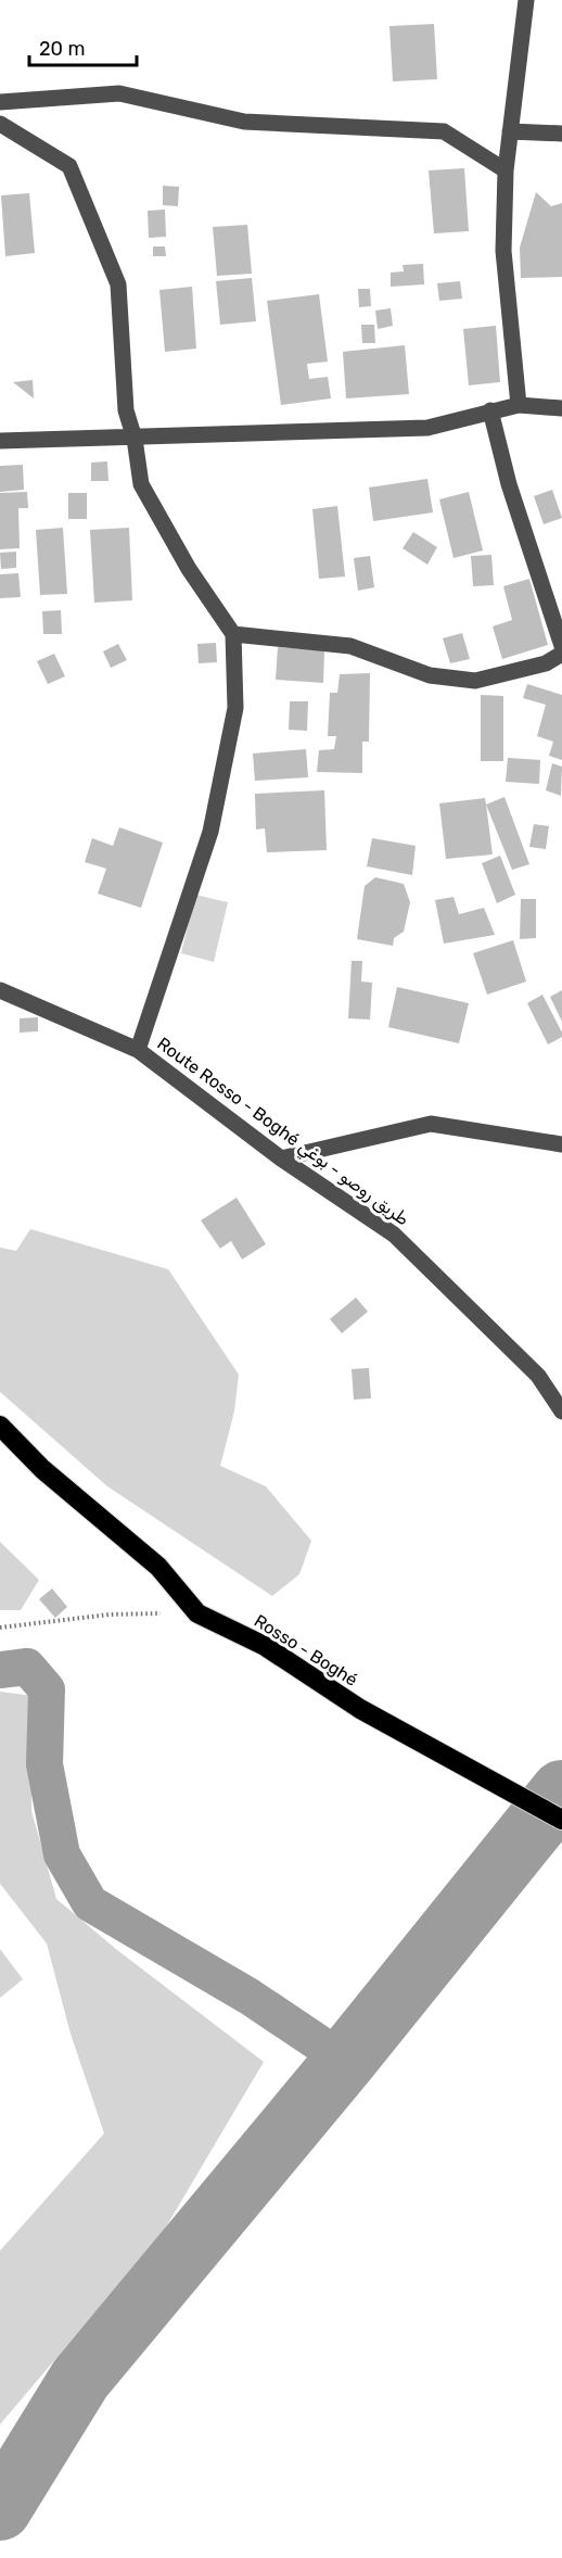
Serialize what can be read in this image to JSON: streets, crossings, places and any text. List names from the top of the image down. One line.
{"streets":{"highway":["Rosso - Boghé"],"street":["Route Rosso - Boghé طريق روصو - بوغي"]},"scale_bar":"20 m"}
